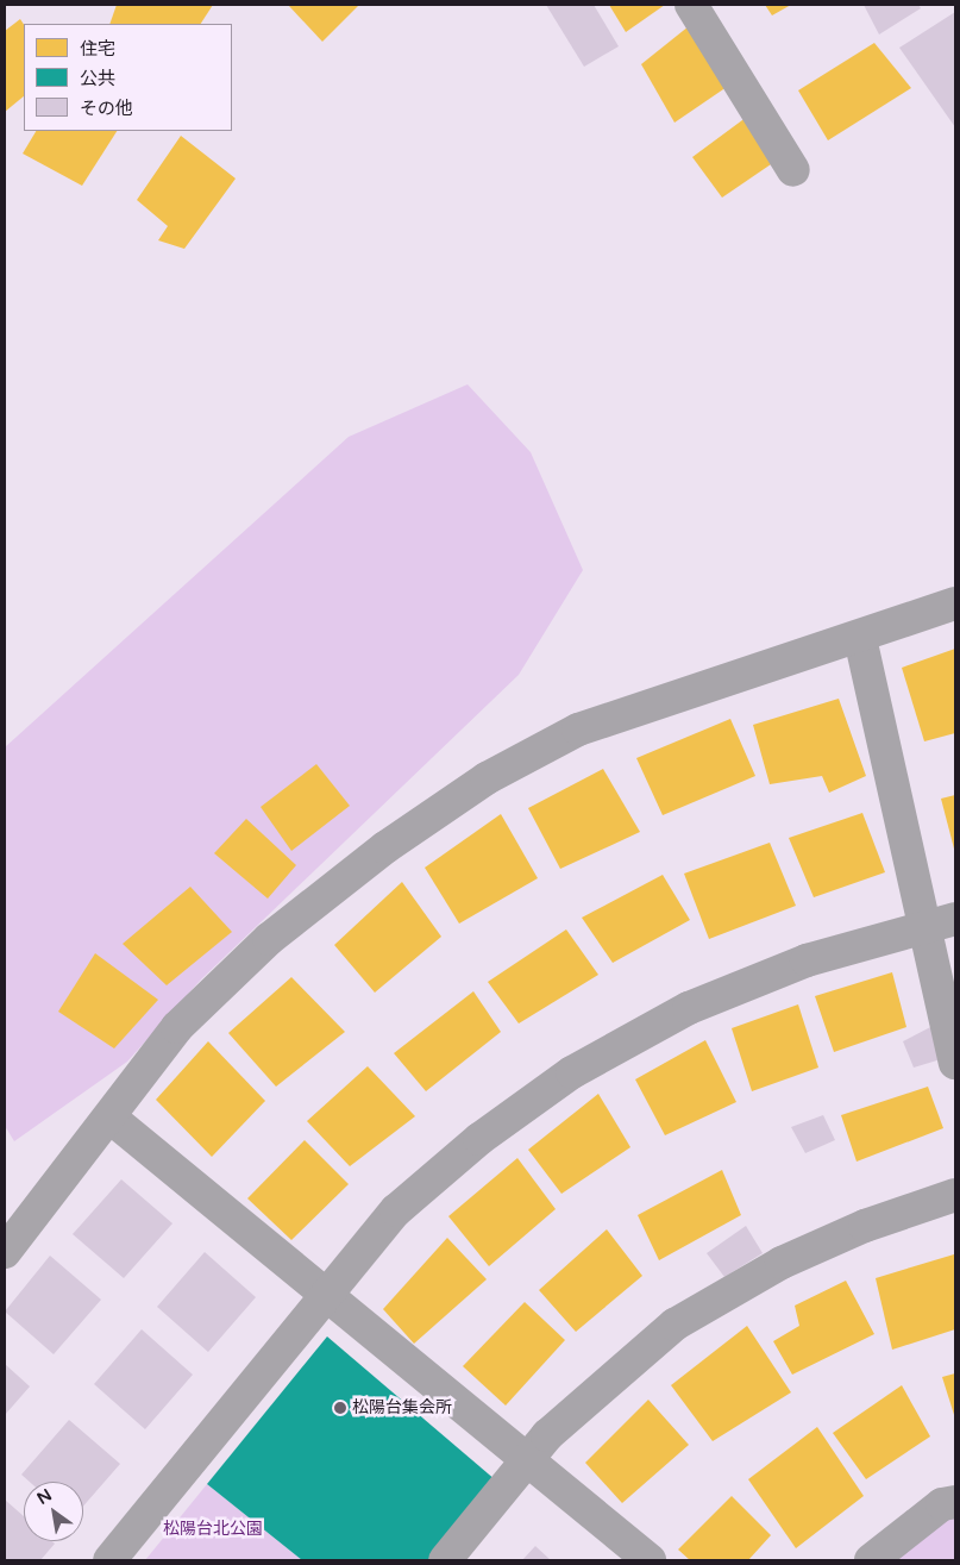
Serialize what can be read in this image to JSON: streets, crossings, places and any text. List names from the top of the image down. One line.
{"parks":["松陽台北公園"],"places":["松陽台集会所"],"legend":["住宅","公共","その他"],"north":"top left"}
